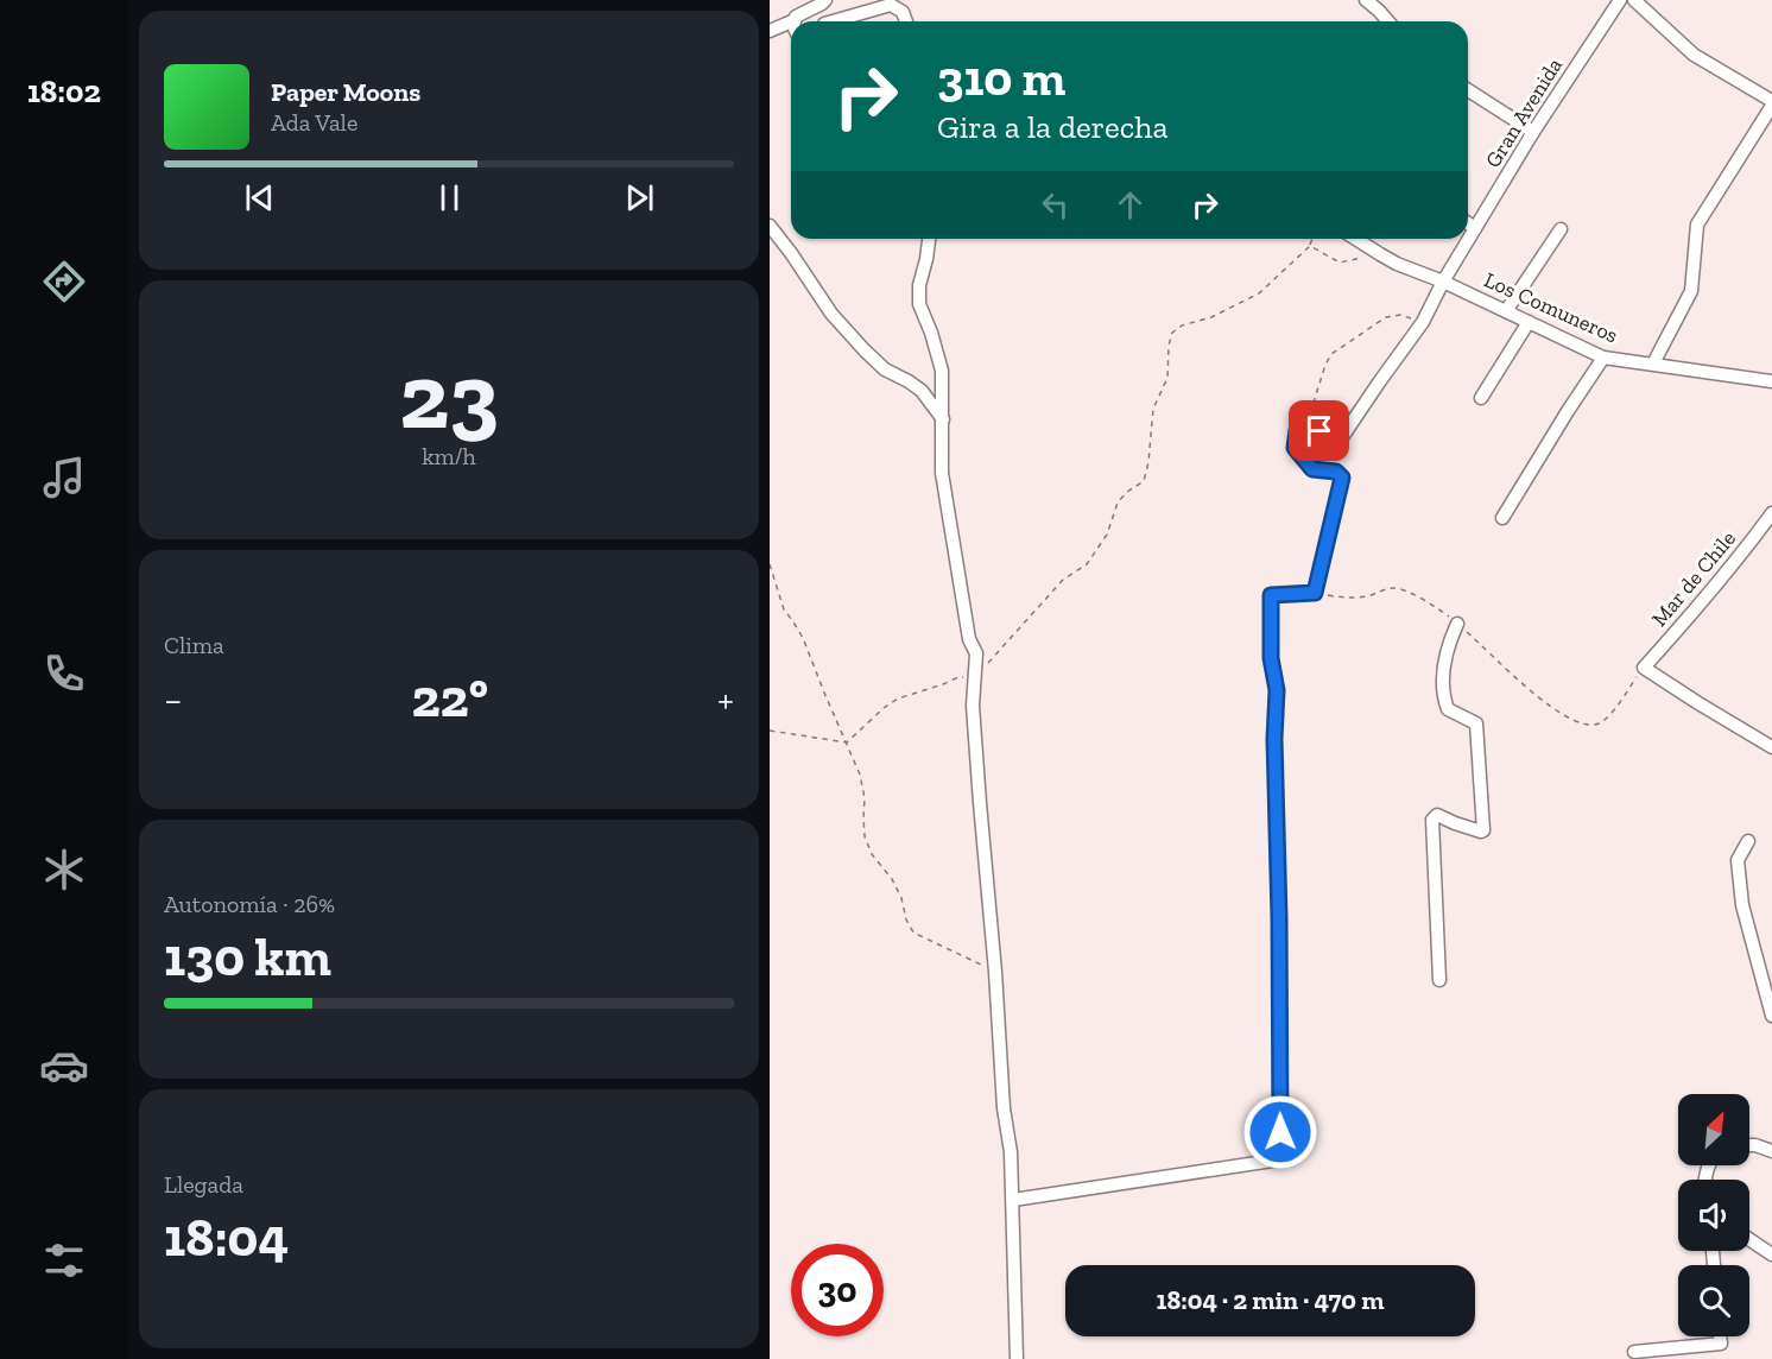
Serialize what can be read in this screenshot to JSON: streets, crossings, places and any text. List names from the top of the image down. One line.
{"streets":{"street":["Gran Avenida","Los Comuneros","Mar de Chile"]},"crossings":[["Gran Avenida","Los Comuneros"]],"north":"top right","page":{"tabs":"18:02","turn":["310 m","Gira a la derecha"],"song":["Paper Moons","Ada Vale"],"tile":[["23","km/h"],"Clima",["Autonomía · 26%","130 km"],["Llegada","18:04"]],"heat":["−","22°","+"],"limit":"30","trip":"18:04 · 2 min · 470 m"}}
